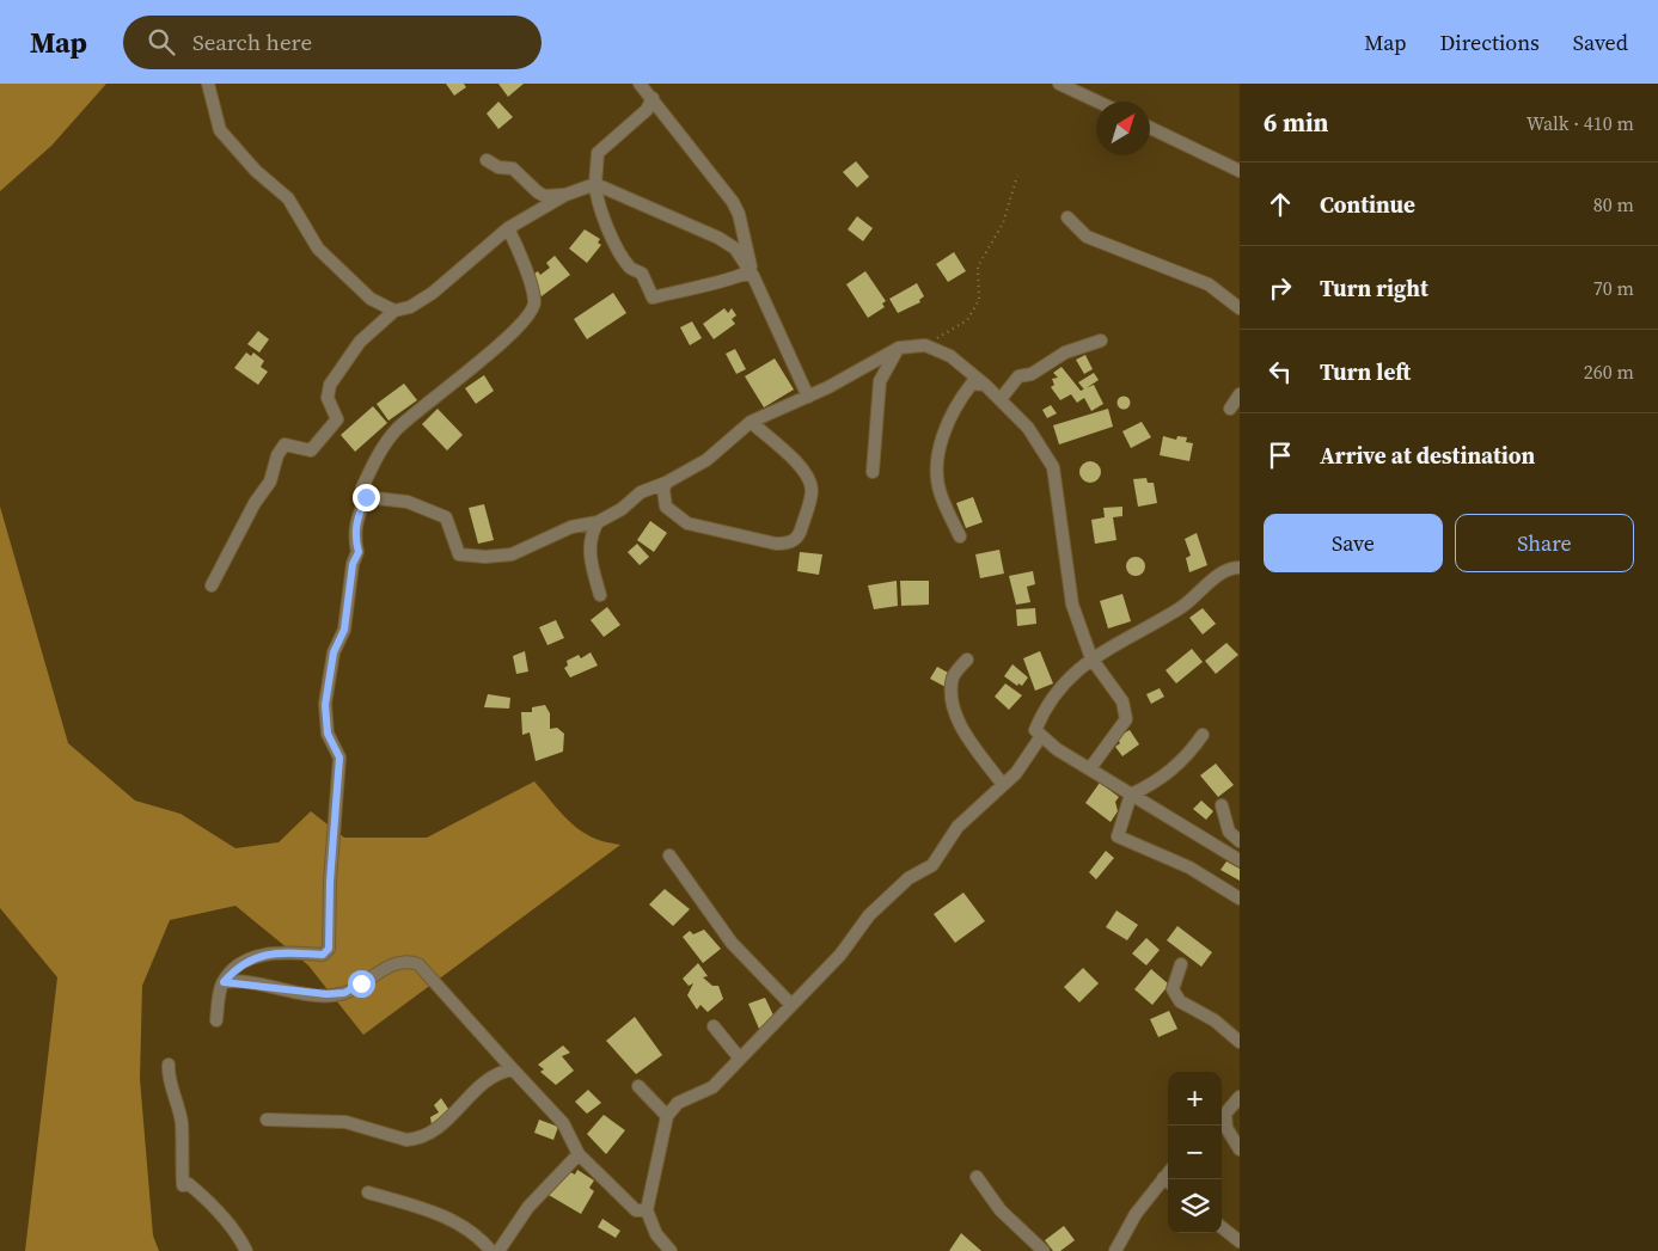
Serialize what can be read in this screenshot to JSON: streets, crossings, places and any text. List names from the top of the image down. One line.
{"north":"top right","page":{"header":"Map","search":"Search here","nav":["Map","Directions","Saved"],"heading":["6 min","Walk · 410 m"],"list":[["Continue","80 m"],["Turn right","70 m"],["Turn left","260 m"],"Arrive at destination"],"buttons":["Save","Share"],"map_buttons":["+","−"]}}
